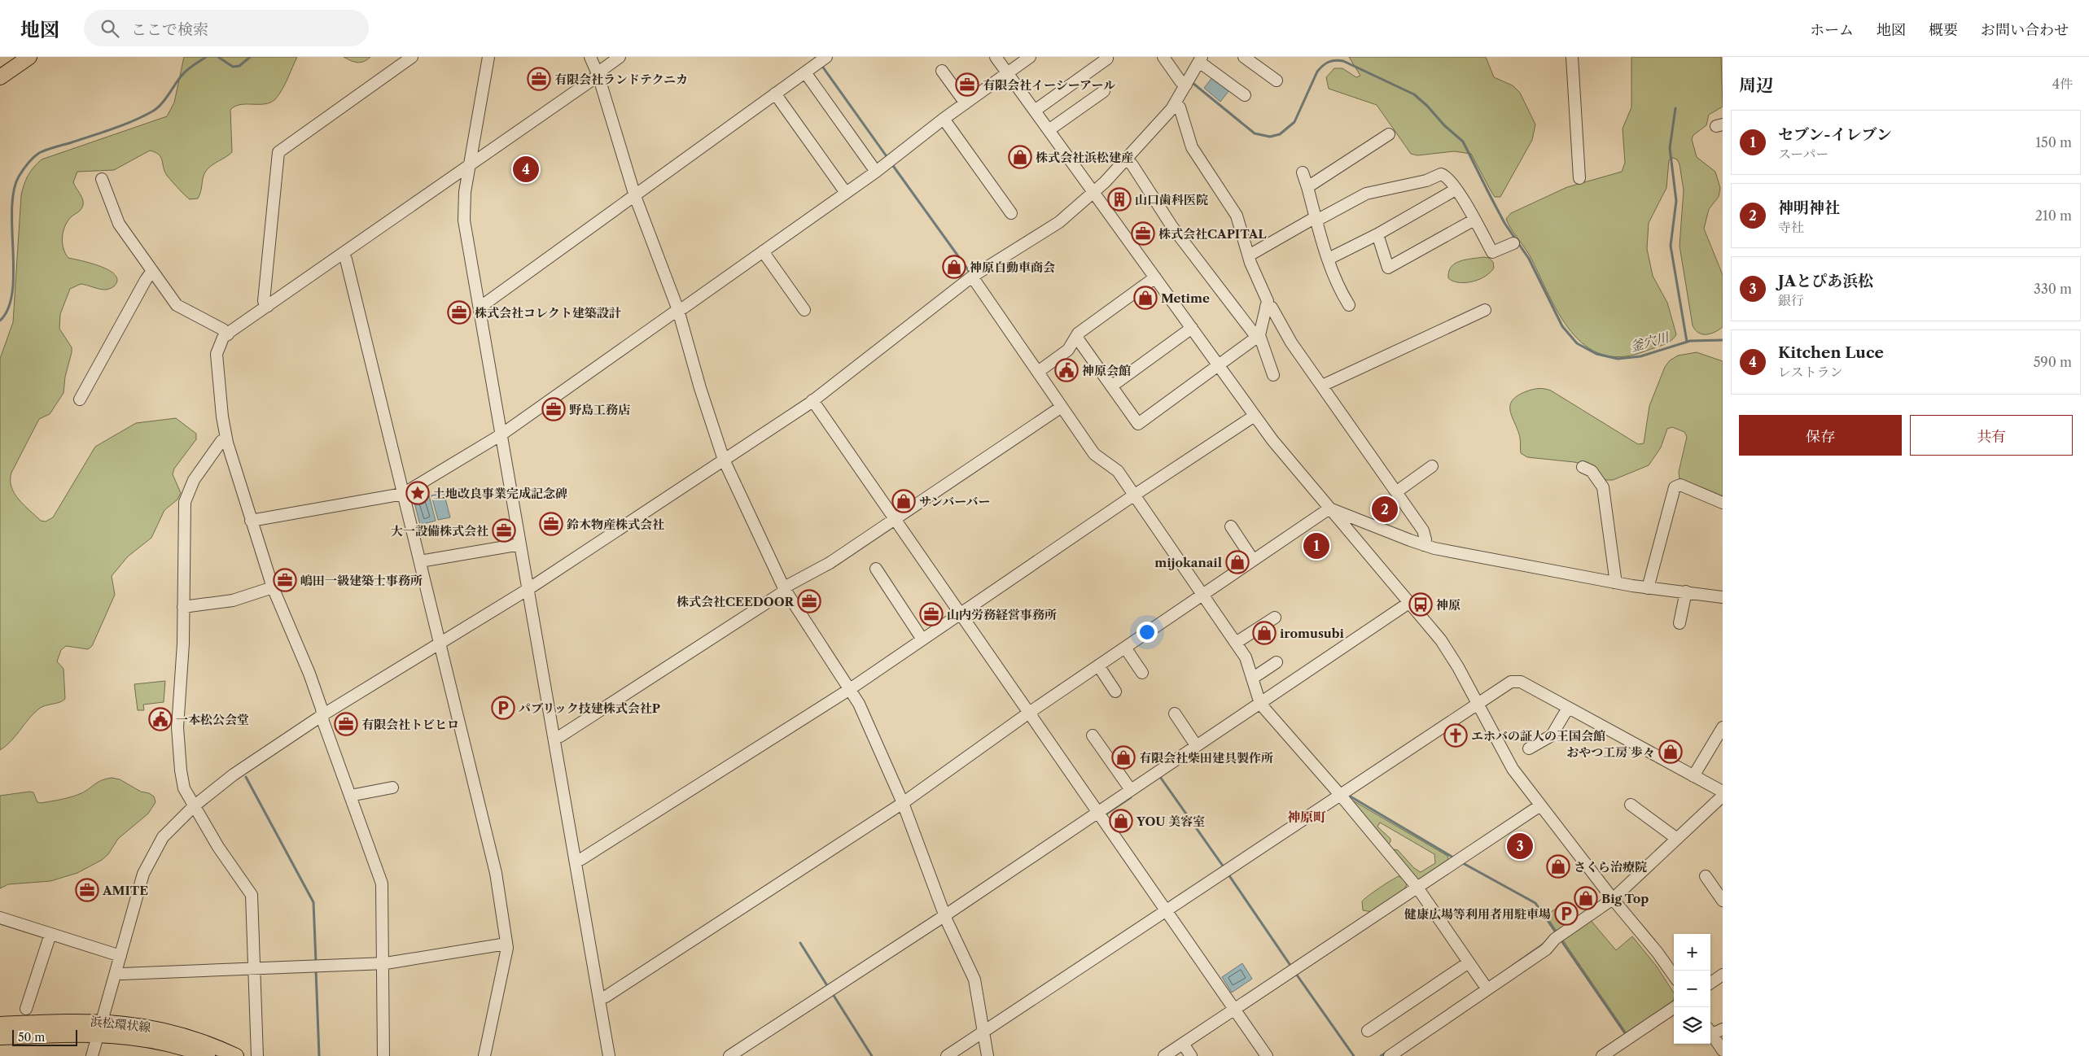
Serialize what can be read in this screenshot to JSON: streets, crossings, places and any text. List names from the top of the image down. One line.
{"streets":{"main road":["浜松環状線"]},"districts":["神原町"],"water":["釜穴川"],"places":{"office":["有限会社ランドテクニカ","有限会社イーシーアール","株式会社CAPITAL","株式会社コレクト建築設計","野島工務店","鈴木物産株式会社","大一設備株式会社","嶋田一級建築士事務所","株式会社CEEDOOR","山内労務経営事務所","有限会社トビヒロ","AMITE"],"shop":["株式会社浜松建産","神原自動車商会","Metime","サンバーバー","mijokanail","iromusubi","おやつ工房 歩々","有限会社柴田建具製作所","YOU 美容室","さくら治療院","Big Top"],"building":["山口歯科医院"],"public building":["神原会館","一本松公会堂"],"place":["土地改良事業完成記念碑"],"bus stop":["神原"],"parking":["パブリック技建株式会社P","健康広場等利用者用駐車場"],"church":["エホバの証人の王国会館"]},"scale_bar":"50 m","page":{"header":"地図","search":"ここで検索","nav":["ホーム","地図","概要","お問い合わせ"],"heading":["周辺","4件"],"list":[{"mark":"1","name":"セブン-イレブン","note":"スーパー","value":"150 m"},{"mark":"2","name":"神明神社","note":"寺社","value":"210 m"},{"mark":"3","name":"JAとぴあ浜松","note":"銀行","value":"330 m"},{"mark":"4","name":"Kitchen Luce","note":"レストラン","value":"590 m"}],"pins":["4","2","1","3"],"buttons":["保存","共有"],"map_buttons":["+","−"],"scale":"50 m"}}
